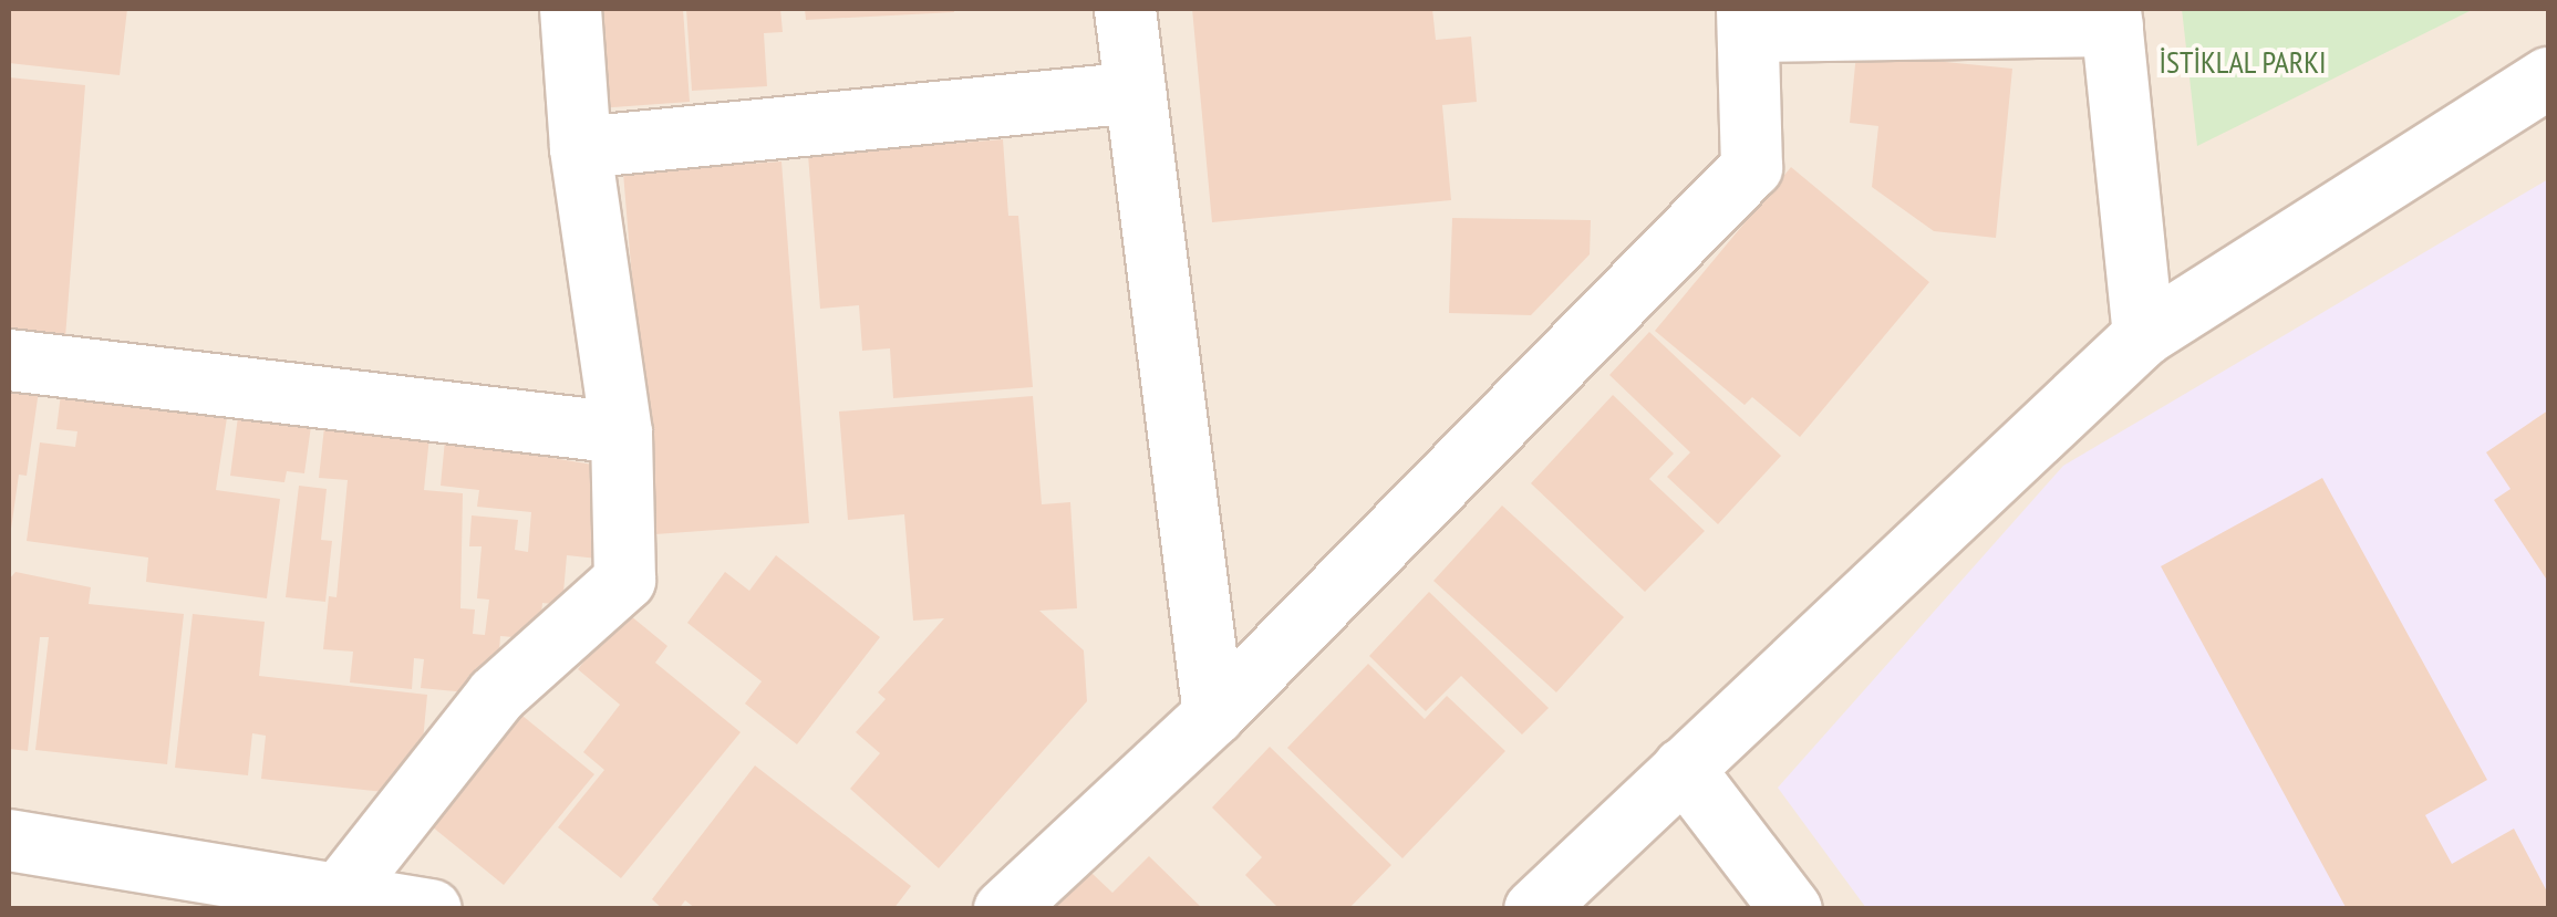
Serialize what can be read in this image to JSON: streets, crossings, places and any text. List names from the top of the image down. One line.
{"parks":["İSTİKLAL PARKI"]}
